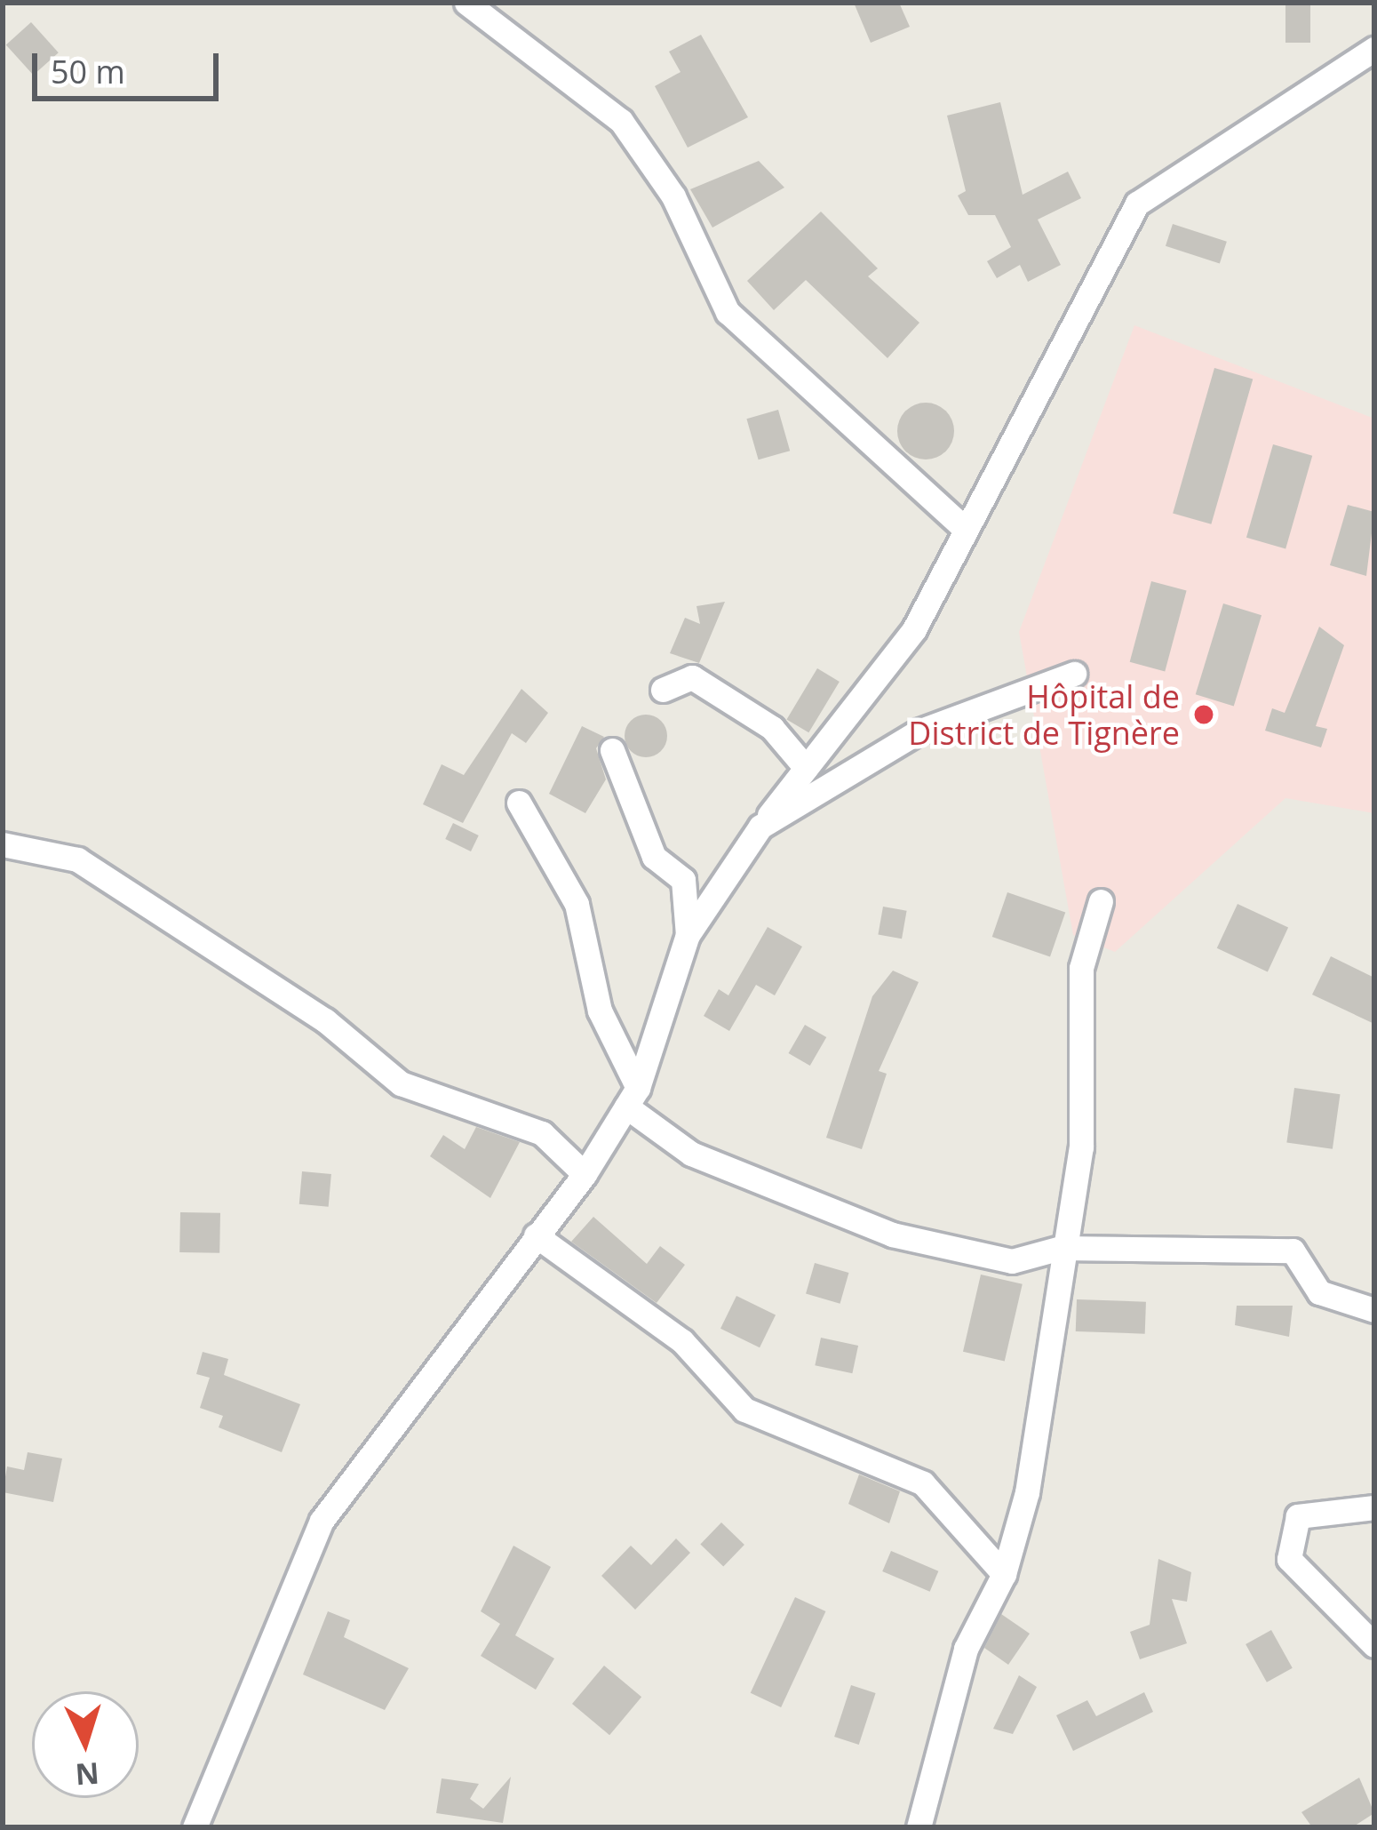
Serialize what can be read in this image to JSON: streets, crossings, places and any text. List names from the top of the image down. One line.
{"places":["Hôpital de District de Tignère"],"scale_bar":"50 m","north":"bottom"}
